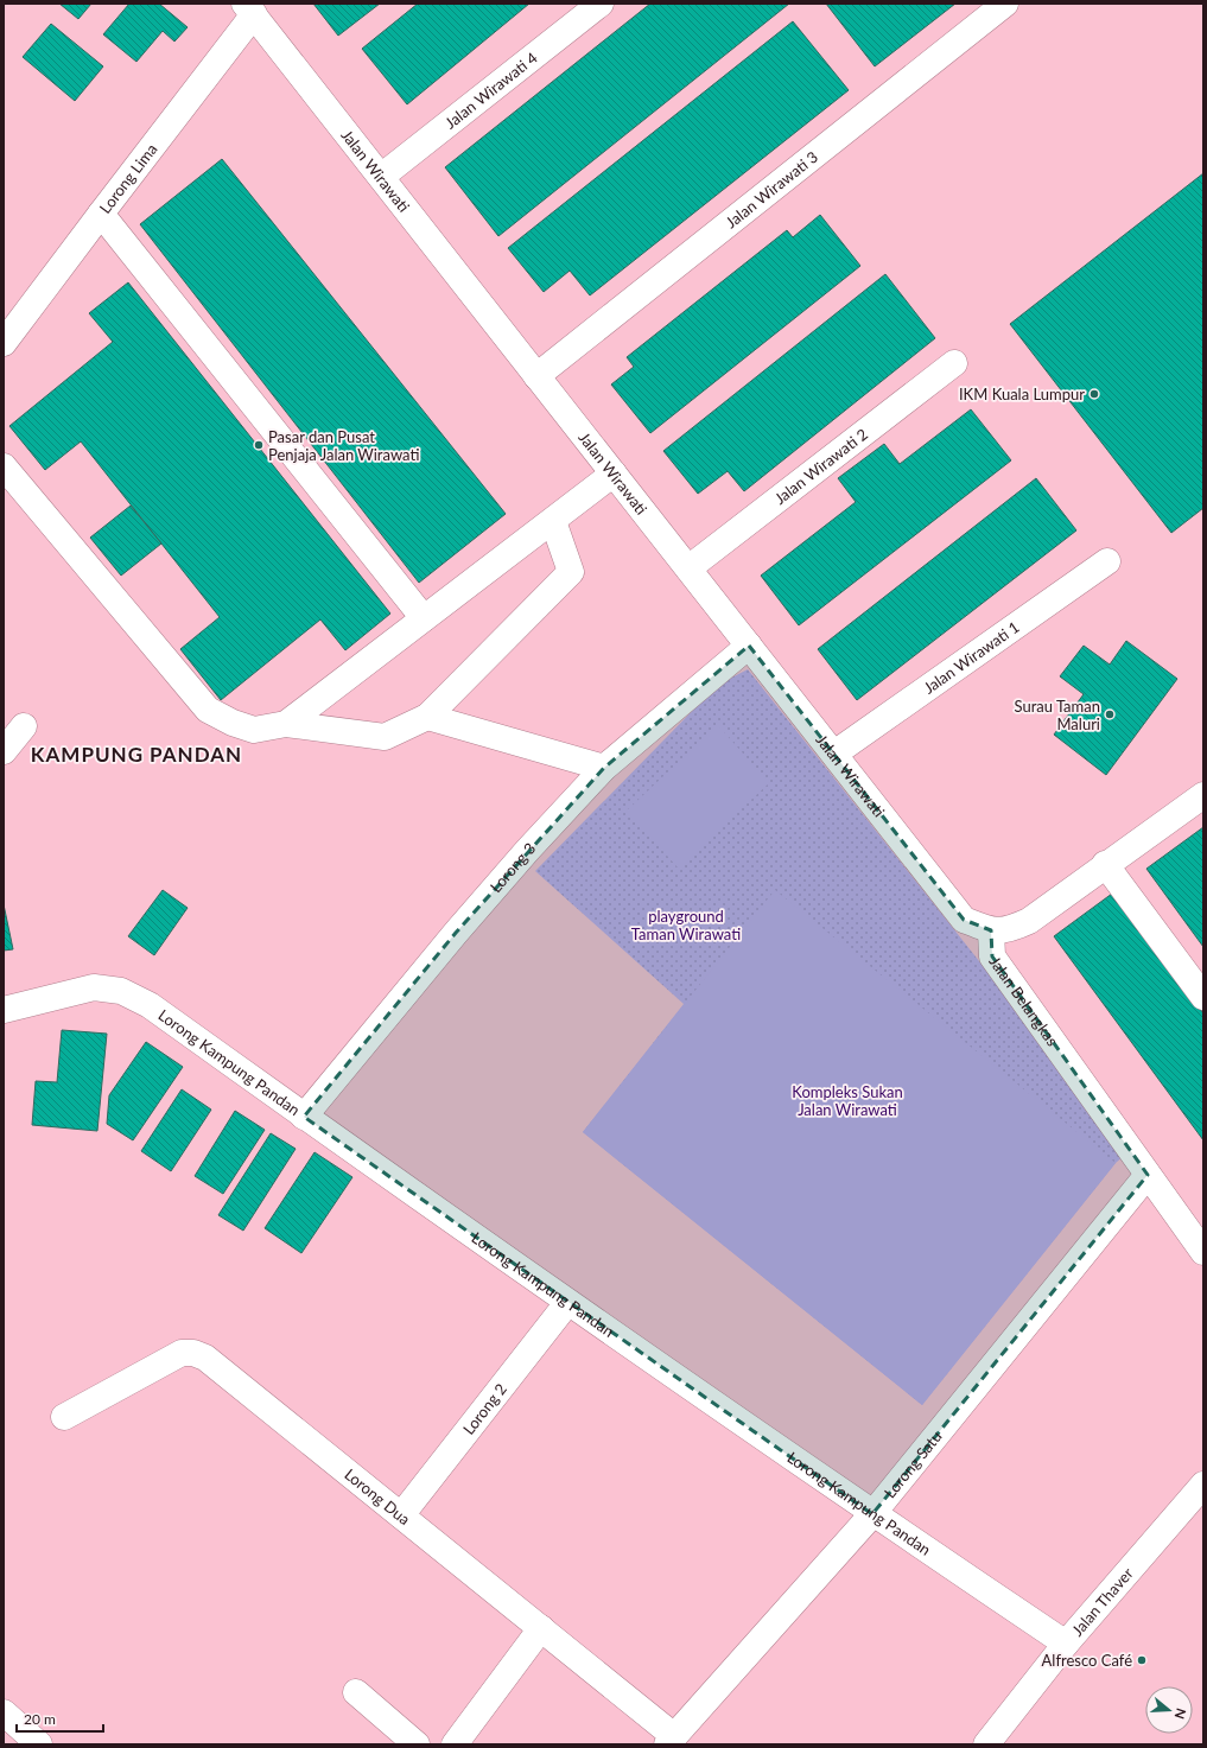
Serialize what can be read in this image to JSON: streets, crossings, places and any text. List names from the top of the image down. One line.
{"streets":{"street":["Jalan Wirawati 4","Jalan Wirawati","Lorong Lima","Jalan Wirawati 3","Jalan Wirawati 2","Jalan Wirawati 1","Lorong 3","Jalan Belangkas","Lorong Kampung Pandan","Lorong 2","Lorong Satu","Lorong Dua","Jalan Thaver"]},"crossings":[["Jalan Wirawati 4","Jalan Wirawati"],["Jalan Wirawati","Lorong Lima"],["Jalan Wirawati","Jalan Wirawati 3"],["Jalan Wirawati","Jalan Wirawati 2"],["Jalan Wirawati","Jalan Wirawati 1"],["Jalan Wirawati","Lorong 3"],["Jalan Wirawati","Jalan Belangkas"],["Lorong 3","Lorong Kampung Pandan"],["Jalan Belangkas","Lorong Satu"],["Lorong Kampung Pandan","Lorong 2"],["Lorong Kampung Pandan","Lorong Satu"],["Lorong Kampung Pandan","Jalan Thaver"],["Lorong 2","Lorong Dua"],["Lorong Satu","Lorong Dua"]],"districts":["KAMPUNG PANDAN"],"parks":["playground Taman Wirawati","Kompleks Sukan Jalan Wirawati"],"places":["IKM Kuala Lumpur","Pasar dan Pusat Penjaja Jalan Wirawati","Surau Taman Maluri","Alfresco Café"],"scale_bar":"20 m","north":"right"}
